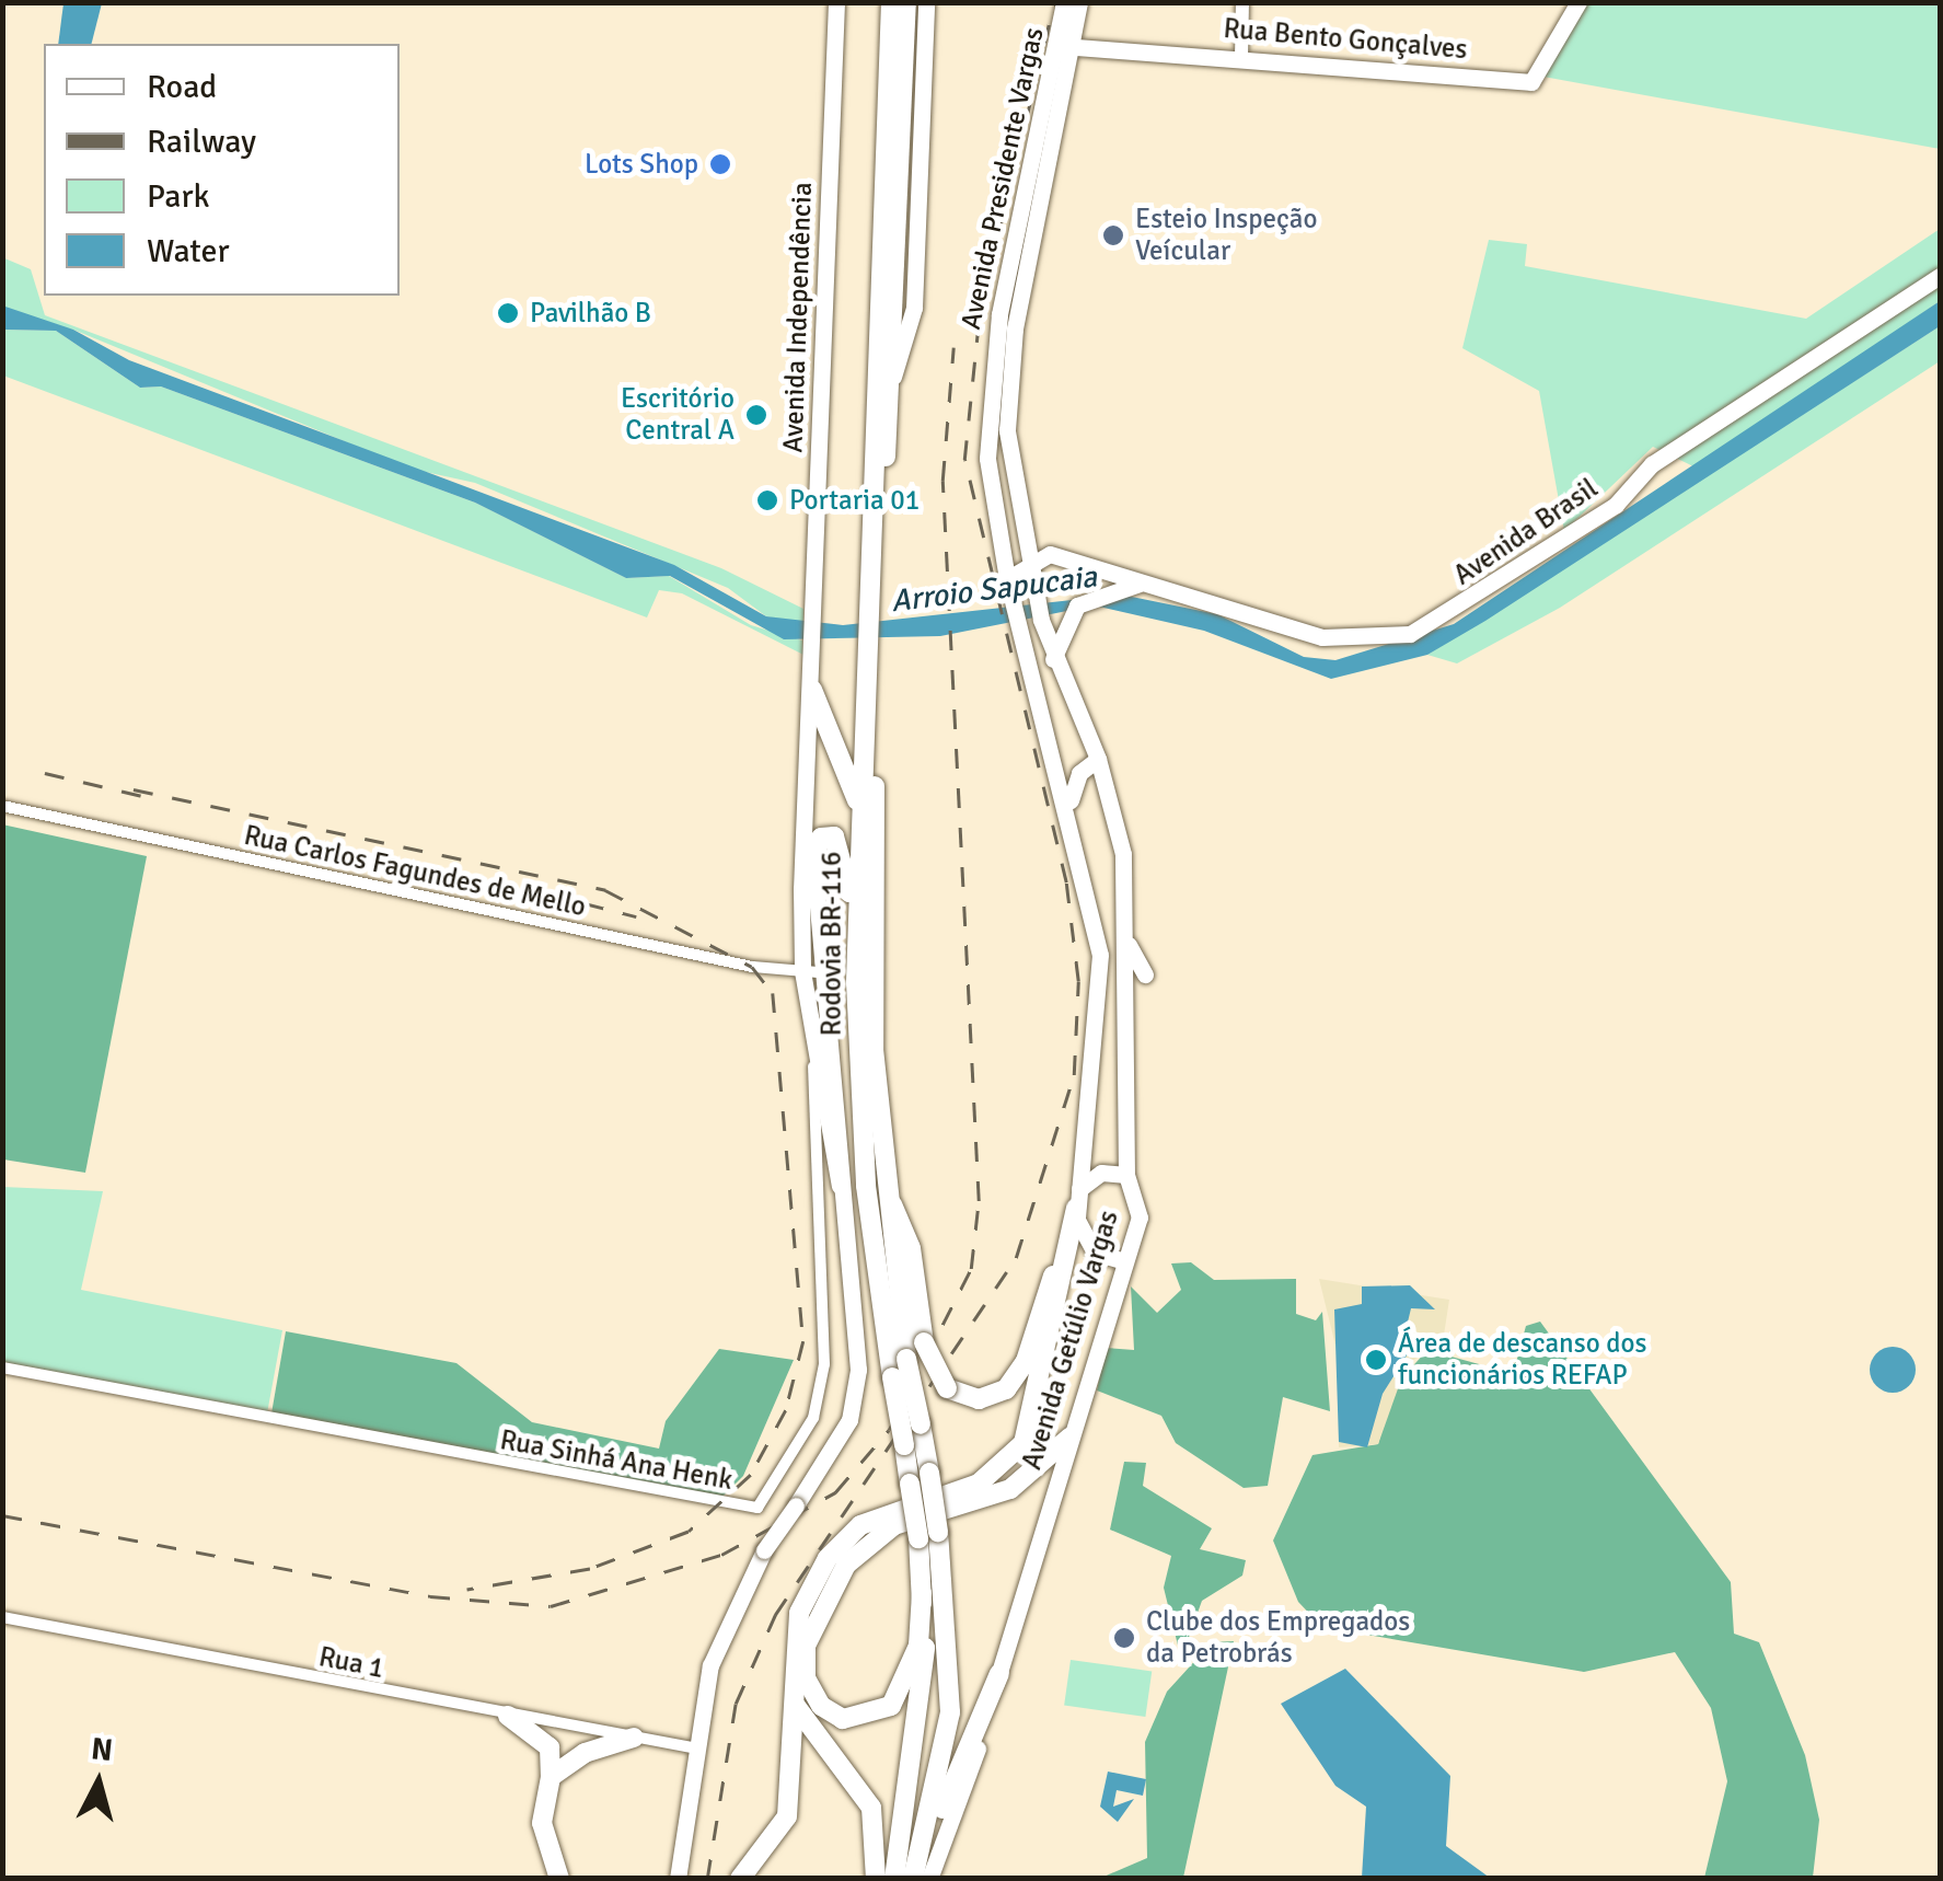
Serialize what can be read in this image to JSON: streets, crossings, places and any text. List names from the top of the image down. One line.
{"streets":{"highway":["Rodovia BR-116"],"main road":["Rua Bento Gonçalves","Avenida Presidente Vargas","Avenida Independência","Avenida Brasil","Avenida Getúlio Vargas"],"street":["Rua Carlos Fagundes de Mello","Rua Sinhá Ana Henk","Rua 1"]},"crossings":[["Rua Bento Gonçalves","Avenida Presidente Vargas"],["Avenida Presidente Vargas","Avenida Brasil"],["Avenida Presidente Vargas","Avenida Getúlio Vargas"],["Avenida Brasil","Avenida Getúlio Vargas"]],"water":["Arroio Sapucaia"],"places":["Lots Shop","Esteio Inspeção Veícular","Pavilhão B","Escritório Central A","Portaria 01","Área de descanso dos funcionários REFAP","Clube dos Empregados da Petrobrás"],"legend":["Road","Railway","Park","Water"],"north":"top"}
